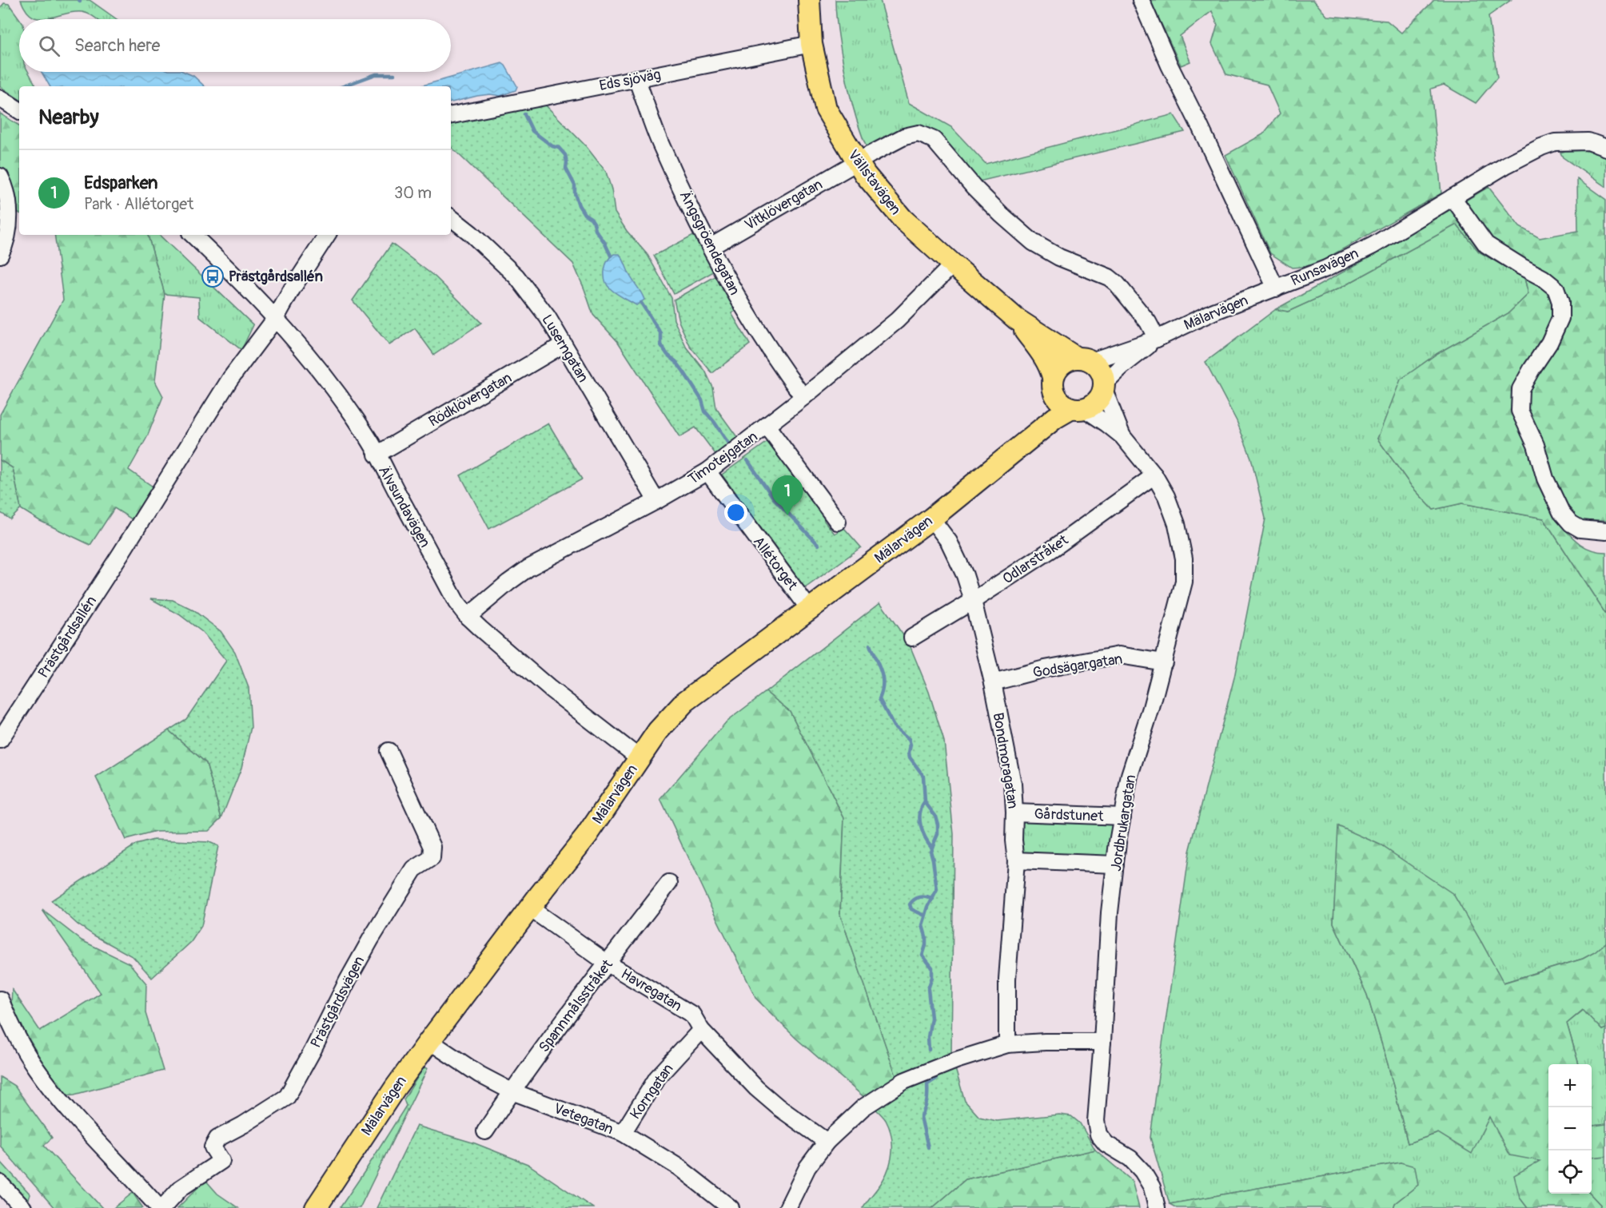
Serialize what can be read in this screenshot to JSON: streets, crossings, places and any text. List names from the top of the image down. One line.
{"streets":{"main road":["Vällstavägen","Mälarvägen"],"street":["Eds sjöväg","Vitklövergatan","Ängsgröendegatan","Runsavägen","Luserngatan","Rödklövergatan","Timotejgatan","Älvsundavägen","Odlarstråket","Allétorget","Prästgårdsallén","Godsägargatan","Bondmoragatan","Gårdstunet","Jordbrukargatan","Havregatan","Prästgårdsvägen","Spannmålsstråket","Korngatan","Vetegatan"]},"crossings":[["Eds sjöväg","Vällstavägen"],["Eds sjöväg","Ängsgröendegatan"],["Vällstavägen","Vitklövergatan"],["Vällstavägen","Mälarvägen"],["Vällstavägen","Timotejgatan"],["Vällstavägen","Jordbrukargatan"],["Vitklövergatan","Ängsgröendegatan"],["Vitklövergatan","Mälarvägen"],["Ängsgröendegatan","Timotejgatan"],["Runsavägen","Mälarvägen"],["Mälarvägen","Älvsundavägen"],["Mälarvägen","Allétorget"],["Mälarvägen","Bondmoragatan"],["Mälarvägen","Jordbrukargatan"],["Mälarvägen","Havregatan"],["Mälarvägen","Vetegatan"],["Luserngatan","Rödklövergatan"],["Luserngatan","Timotejgatan"],["Rödklövergatan","Älvsundavägen"],["Timotejgatan","Älvsundavägen"],["Timotejgatan","Allétorget"],["Älvsundavägen","Prästgårdsallén"],["Odlarstråket","Bondmoragatan"],["Odlarstråket","Jordbrukargatan"],["Godsägargatan","Bondmoragatan"],["Godsägargatan","Jordbrukargatan"],["Bondmoragatan","Gårdstunet"],["Gårdstunet","Jordbrukargatan"],["Havregatan","Spannmålsstråket"],["Havregatan","Korngatan"],["Spannmålsstråket","Vetegatan"],["Korngatan","Vetegatan"]],"places":{"bus stop":["Prästgårdsallén"]},"page":{"search":"Search here","heading":"Nearby","list":[{"mark":"1","name":"Edsparken","note":"Park · Allétorget","value":"30 m"}],"pins":"1","map_buttons":["+","−"]}}
